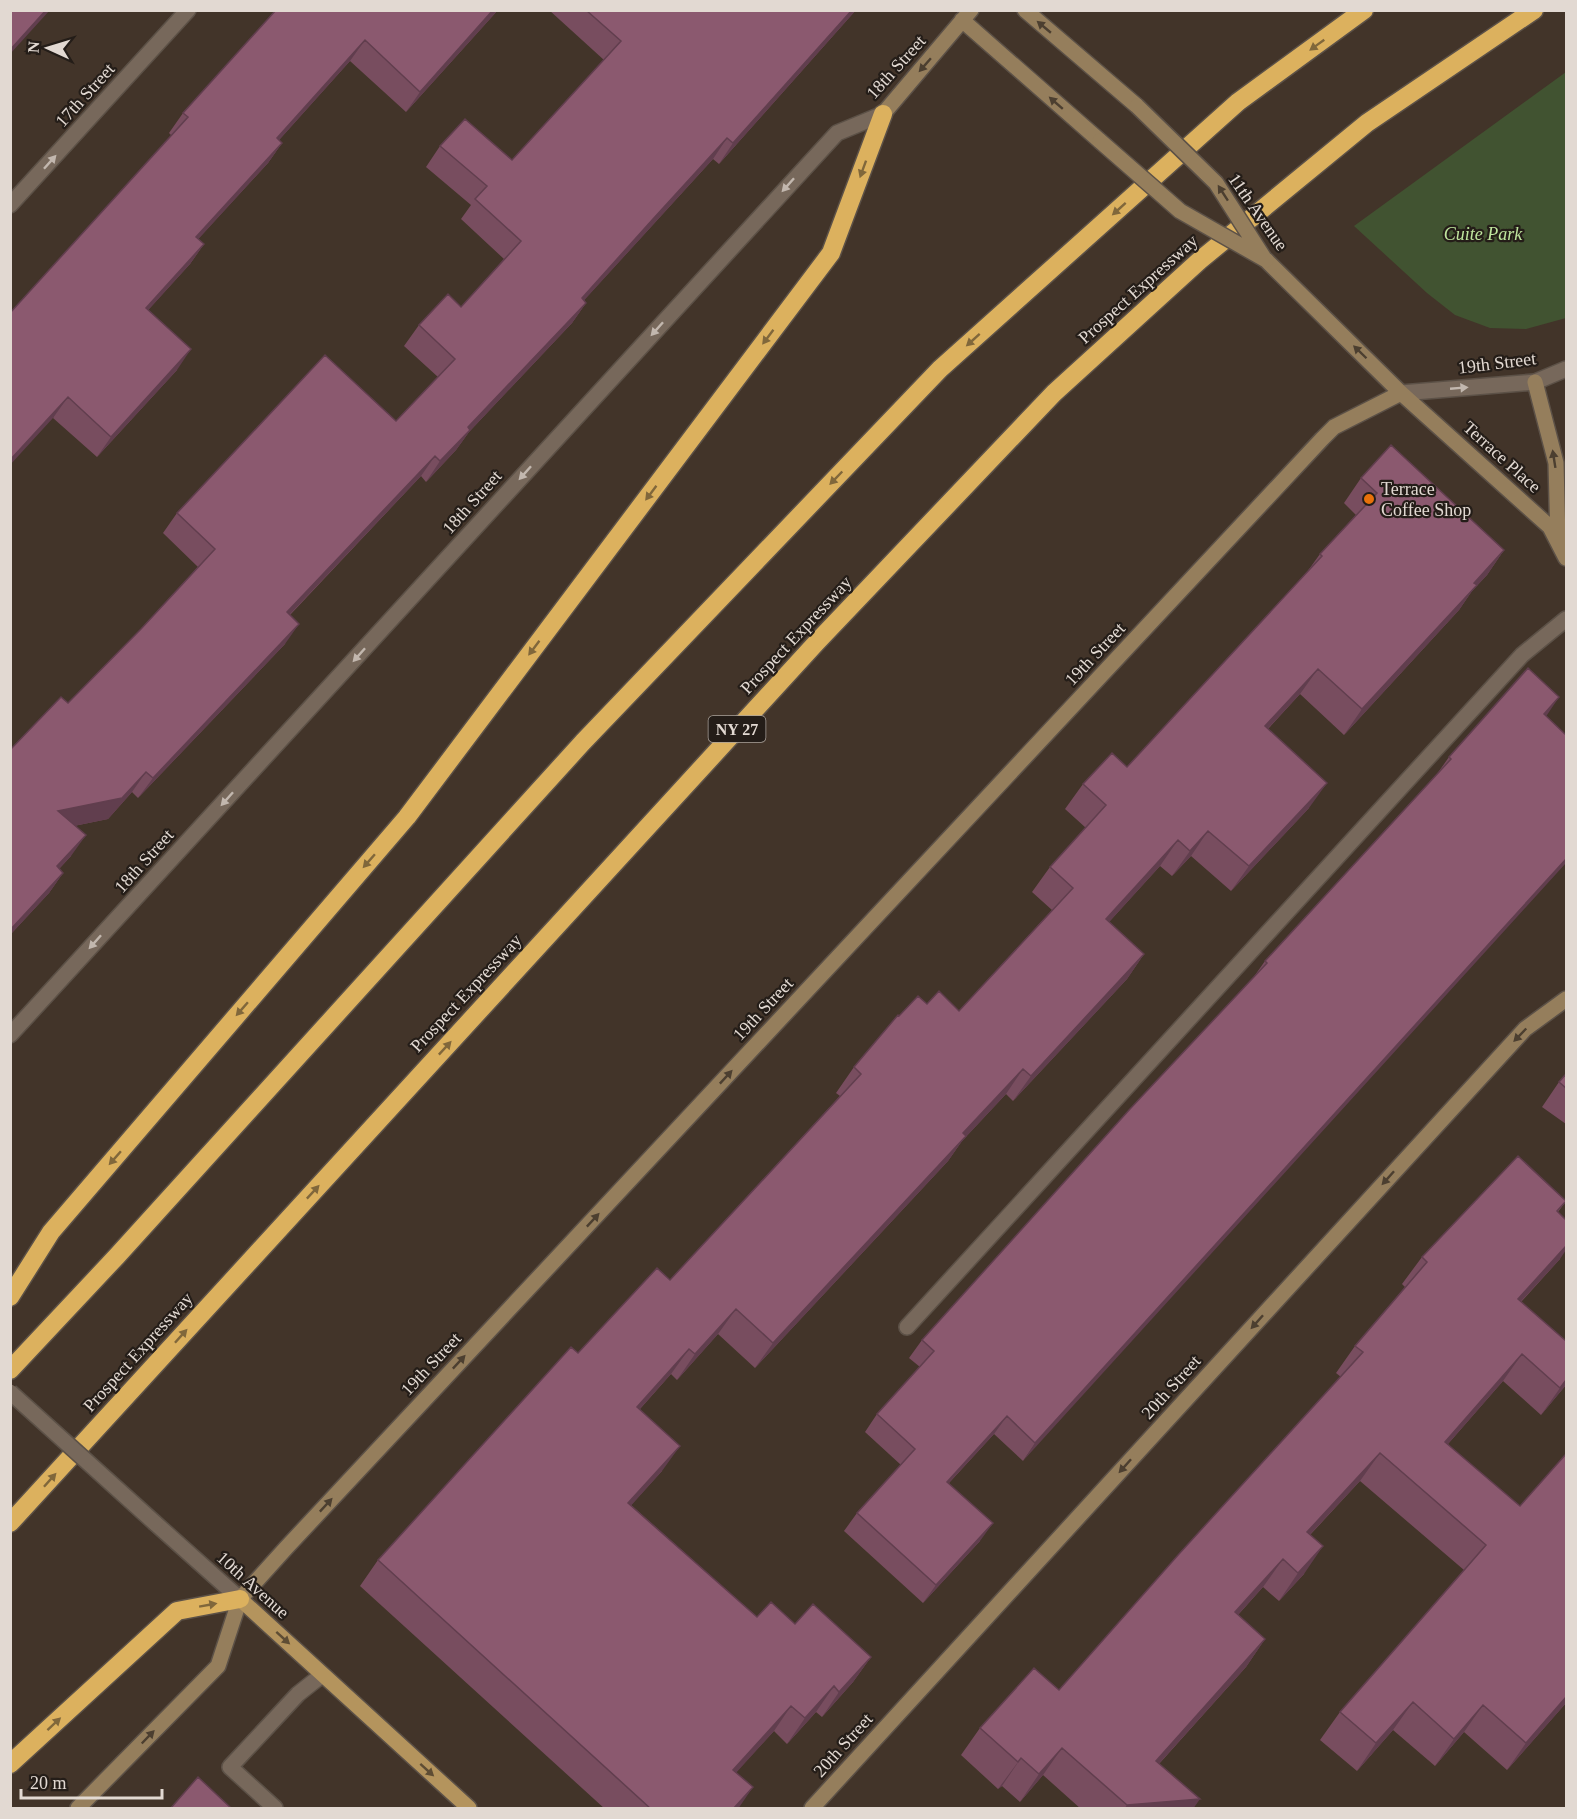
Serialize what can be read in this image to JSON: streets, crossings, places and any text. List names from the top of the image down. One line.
{"streets":{"highway":["Prospect Expressway","NY 27"],"main road":["18th Street","11th Avenue","19th Street","Terrace Place","20th Street","10th Avenue"],"street":["17th Street"]},"crossings":[["11th Avenue","19th Street"],["11th Avenue","Terrace Place"],["19th Street","Terrace Place"],["19th Street","10th Avenue"]],"one_way":["18th Street","17th Street","19th Street","20th Street","10th Avenue"],"parks":["Cuite Park"],"places":["Terrace Coffee Shop"],"scale_bar":"20 m","north":"left"}
